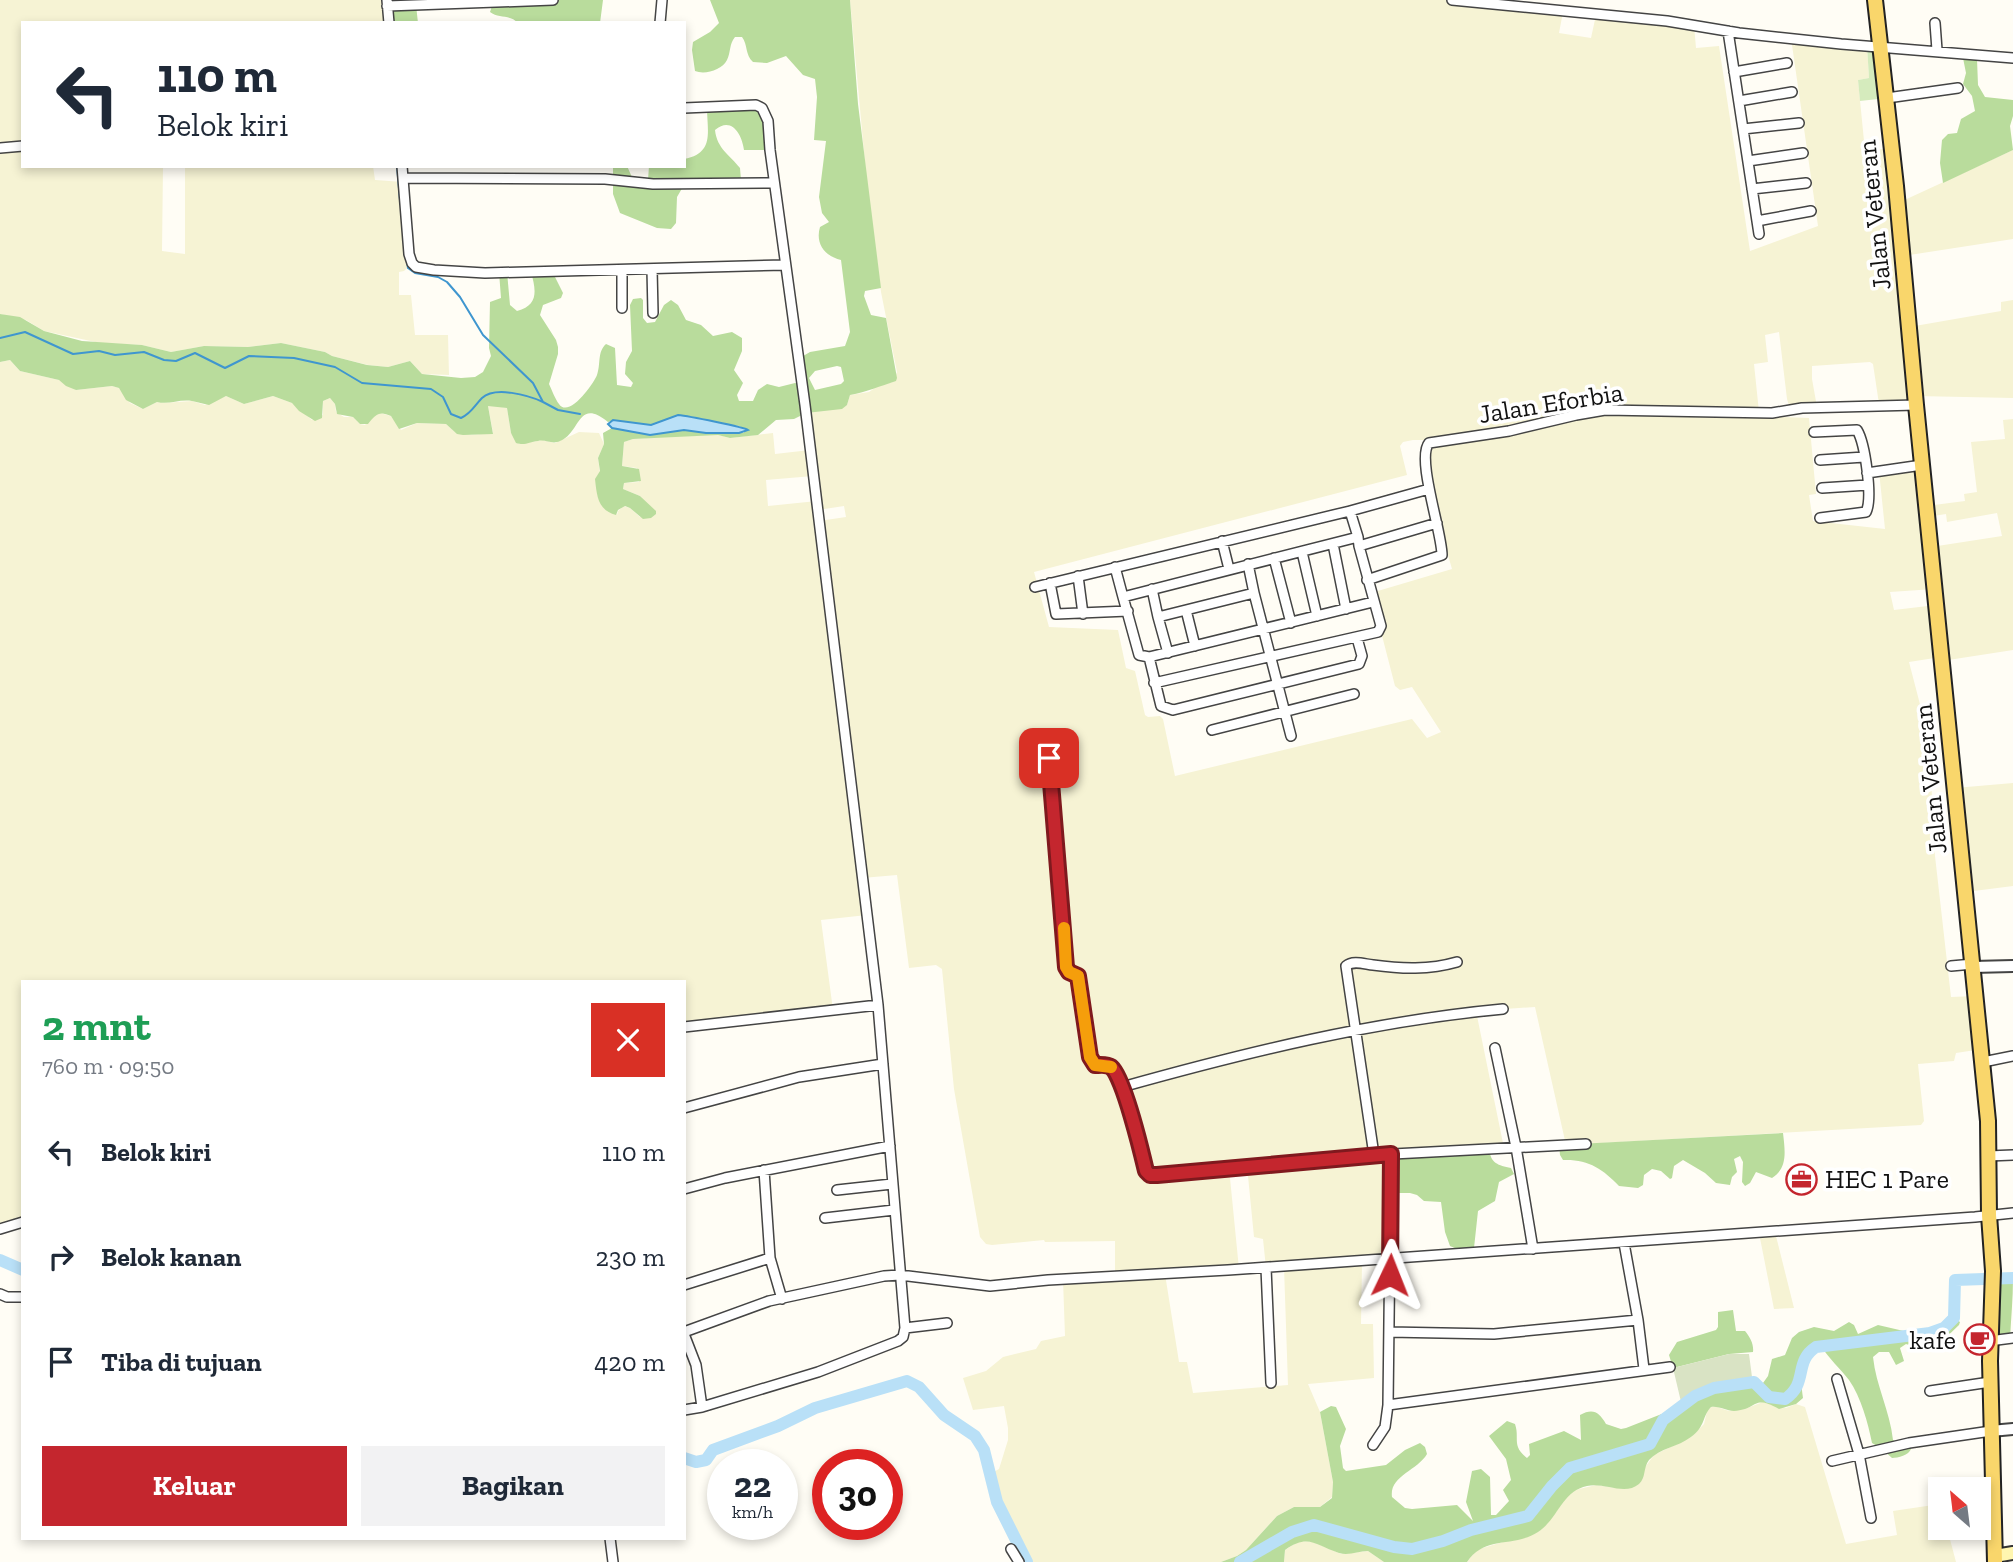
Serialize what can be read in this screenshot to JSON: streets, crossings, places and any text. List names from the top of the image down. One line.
{"streets":{"main road":["Jalan Veteran"],"street":["Jalan Eforbia"]},"crossings":[["Jalan Veteran","Jalan Eforbia"]],"places":{"office":["HEC 1 Pare"],"cafe":["kafe"]},"north":"top left","page":{"turn":["110 m","Belok kiri"],"heading":["2 mnt","760 m · 09:50"],"list":[{"name":"Belok kiri","value":"110 m"},{"name":"Belok kanan","value":"230 m"},{"name":"Tiba di tujuan","value":"420 m"}],"buttons":["Keluar","Bagikan"],"speed":"22 km/h","limit":"30"}}
